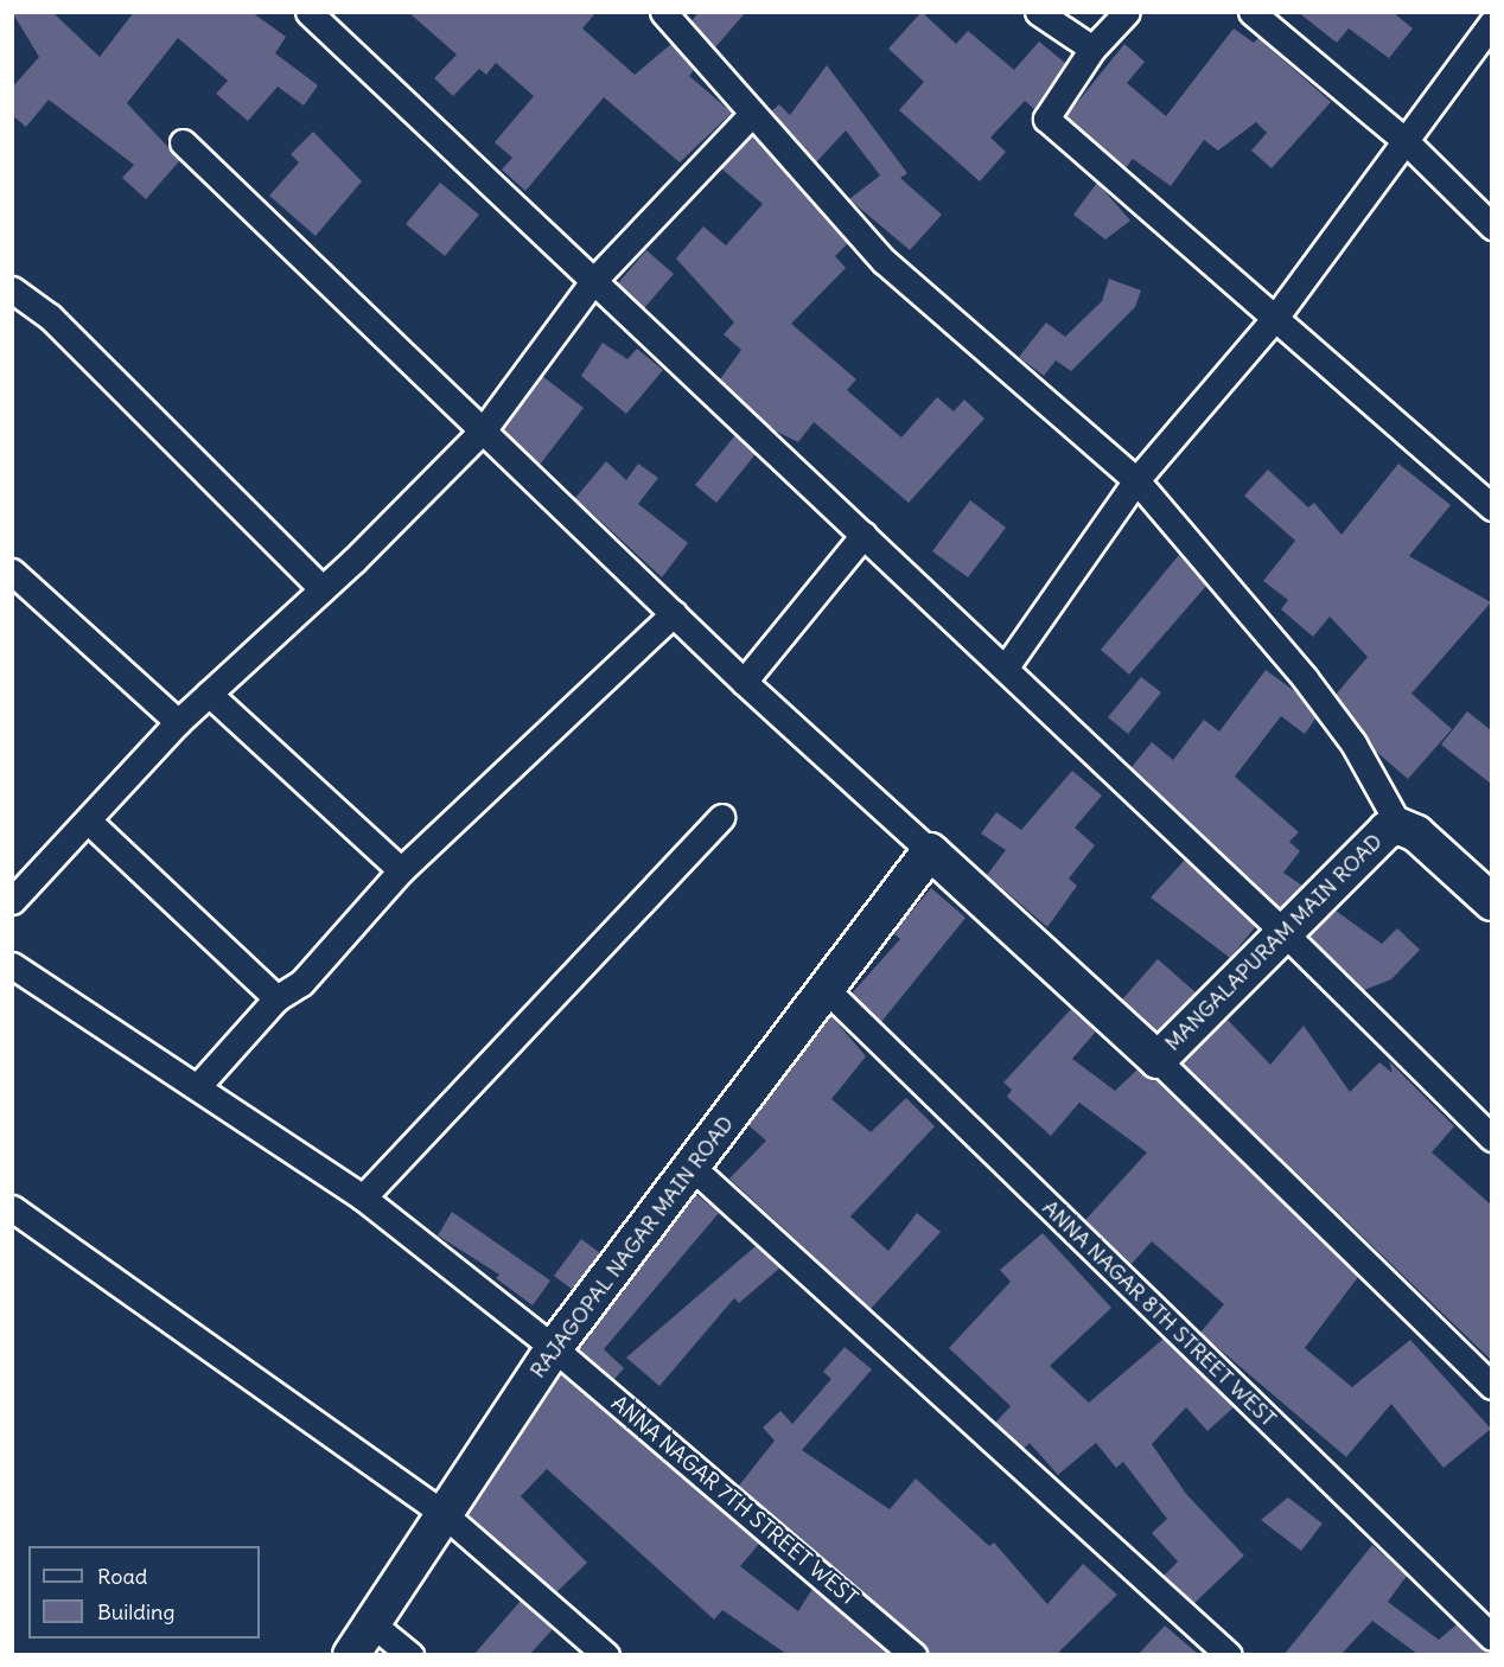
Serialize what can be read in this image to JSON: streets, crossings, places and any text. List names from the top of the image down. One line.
{"streets":{"street":["MANGALAPURAM MAIN ROAD","RAJAGOPAL NAGAR MAIN ROAD","ANNA NAGAR 8TH STREET WEST","ANNA NAGAR 7TH STREET WEST"]},"crossings":[["RAJAGOPAL NAGAR MAIN ROAD","ANNA NAGAR 8TH STREET WEST"],["RAJAGOPAL NAGAR MAIN ROAD","ANNA NAGAR 7TH STREET WEST"]],"legend":["Road","Building"]}
